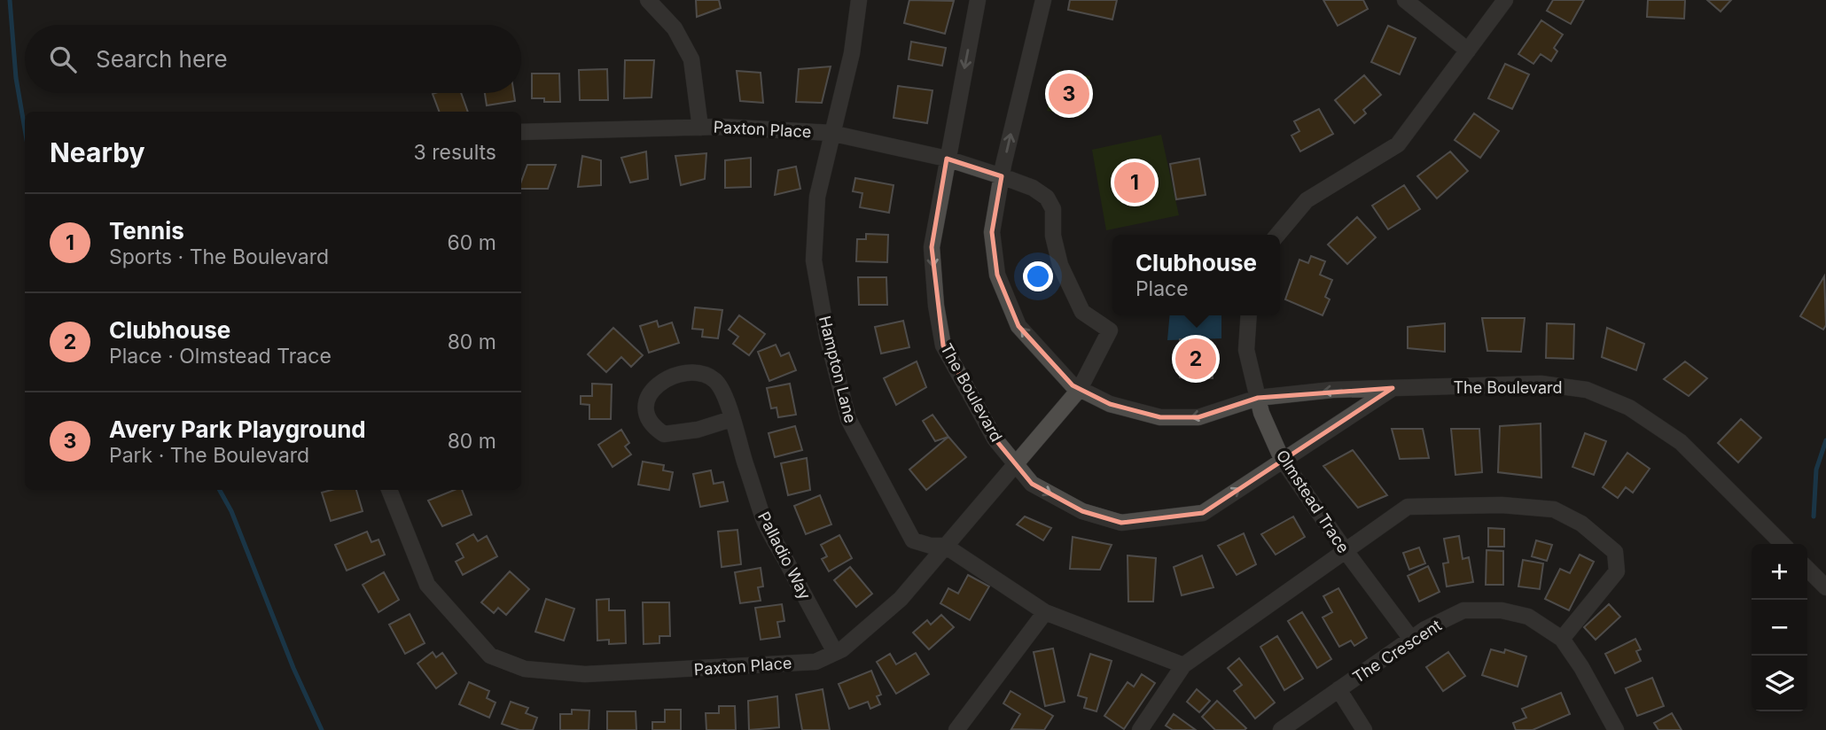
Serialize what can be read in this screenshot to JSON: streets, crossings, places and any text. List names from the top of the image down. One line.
{"streets":{"street":["Paxton Place","Hampton Lane","The Boulevard","Olmstead Trace","Palladio Way","The Crescent"]},"crossings":[["Paxton Place","Hampton Lane"],["Paxton Place","The Boulevard"],["Paxton Place","Palladio Way"],["The Boulevard","Olmstead Trace"],["Olmstead Trace","The Crescent"]],"page":{"search":"Search here","pins":["3","1","2"],"heading":["Nearby","3 results"],"list":[{"mark":"1","name":"Tennis","note":"Sports · The Boulevard","value":"60 m"},{"mark":"2","name":"Clubhouse","note":"Place · Olmstead Trace","value":"80 m"},{"mark":"3","name":"Avery Park Playground","note":"Park · The Boulevard","value":"80 m"}],"popup":["Clubhouse","Place"],"map_buttons":["+","−"]}}
